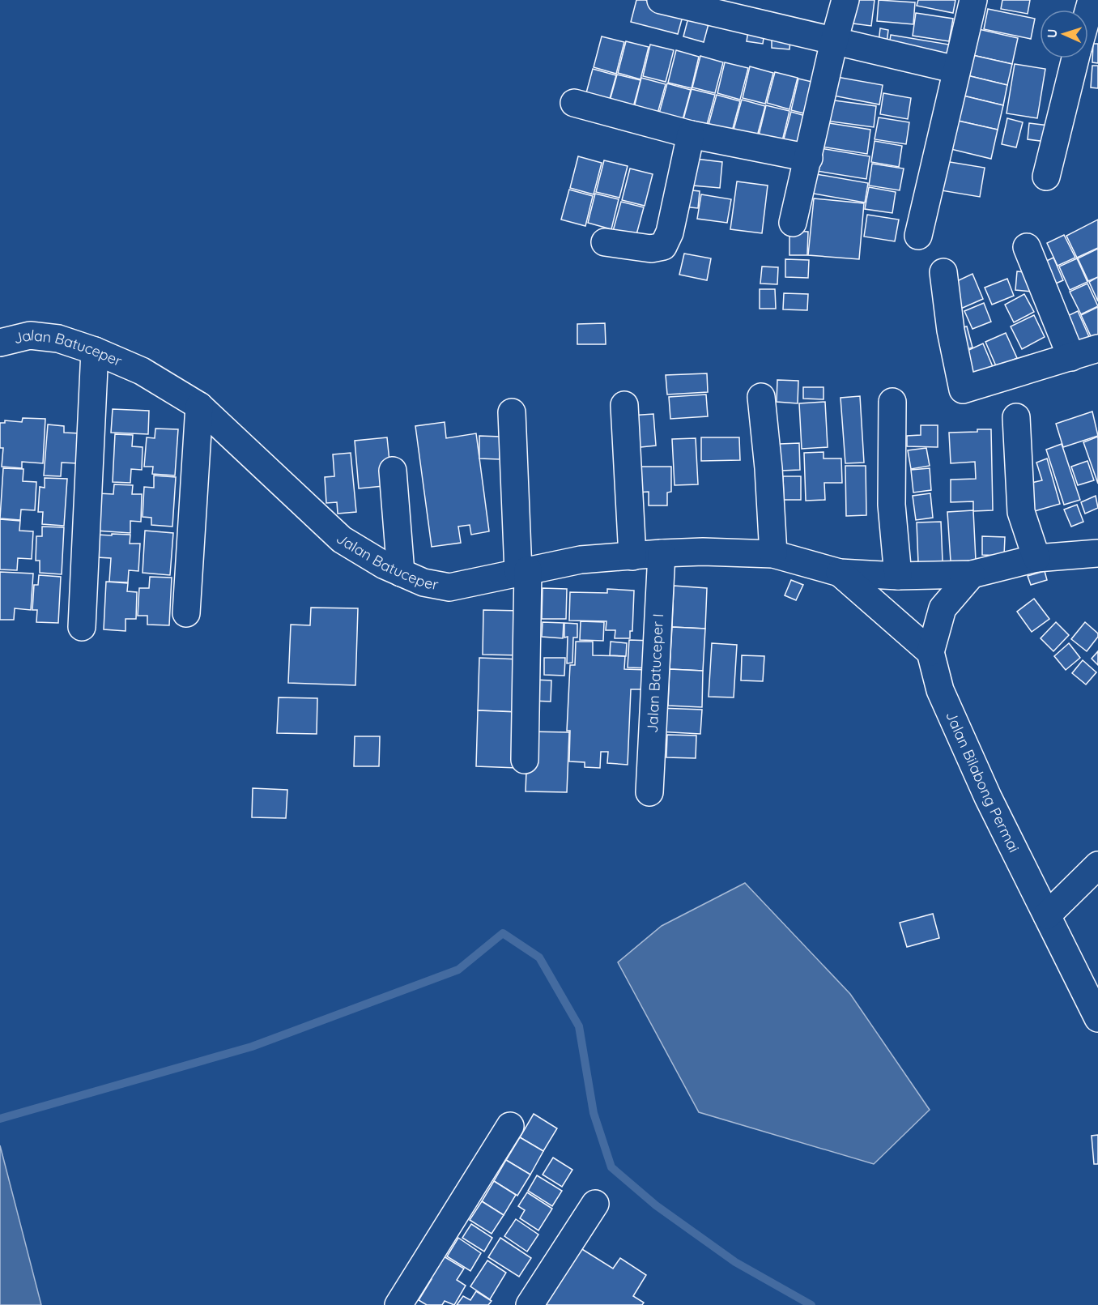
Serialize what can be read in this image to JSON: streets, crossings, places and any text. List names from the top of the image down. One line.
{"streets":{"street":["Jalan Batuceper","Jalan Batuceper I","Jalan Bilabong Permai"]},"crossings":[["Jalan Batuceper","Jalan Batuceper I"]],"north":"left"}
